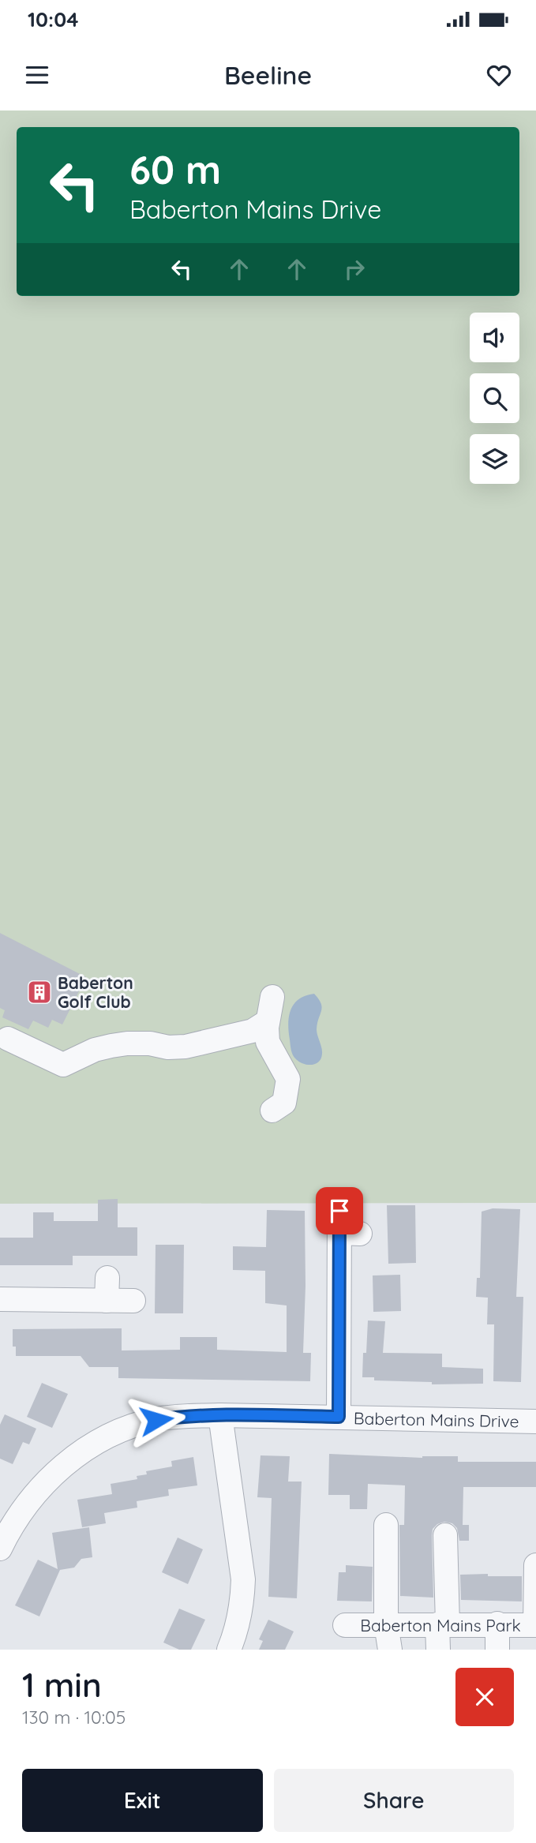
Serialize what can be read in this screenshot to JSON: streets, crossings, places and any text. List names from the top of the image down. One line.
{"streets":{"street":["Baberton Mains Drive","Baberton Mains Park"]},"places":{"building":["Baberton Golf Club"]},"page":{"status":"10:04","header":"Beeline","turn":["60 m","Baberton Mains Drive"],"heading":["1 min","130 m · 10:05"],"buttons":["Exit","Share"]}}
